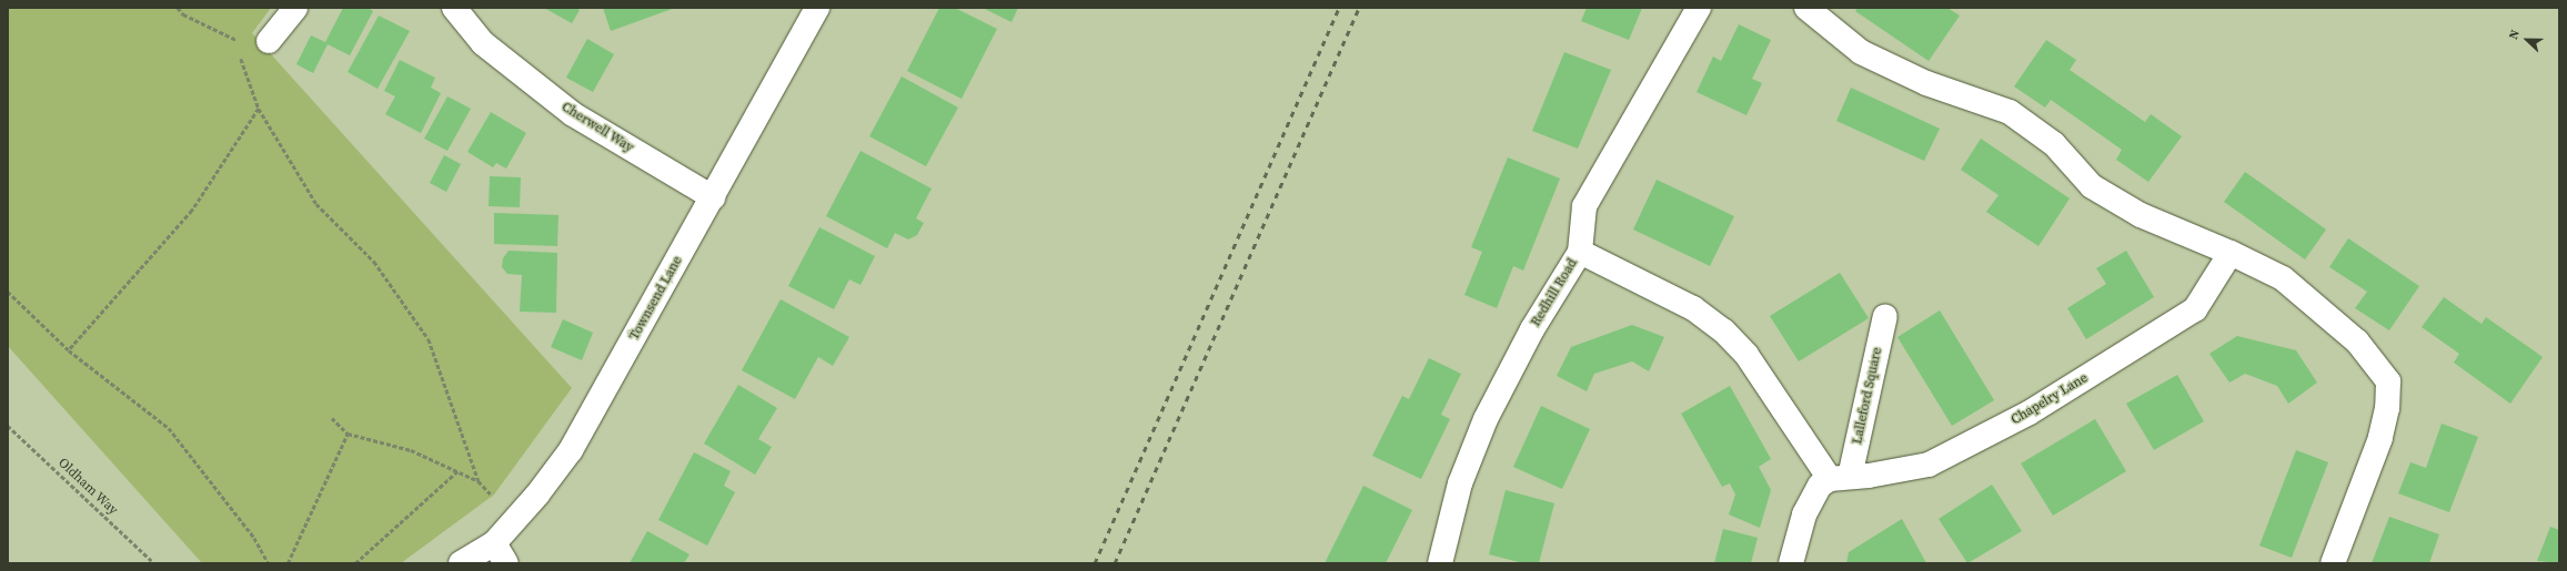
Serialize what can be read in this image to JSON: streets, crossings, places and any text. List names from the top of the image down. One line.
{"streets":{"street":["Cherwell Way","Redhill Road","Townsend Lane","Lalleford Square","Chapelry Lane"],"path":["Oldham Way"]},"crossings":[["Cherwell Way","Townsend Lane"],["Lalleford Square","Chapelry Lane"]],"north":"left"}
